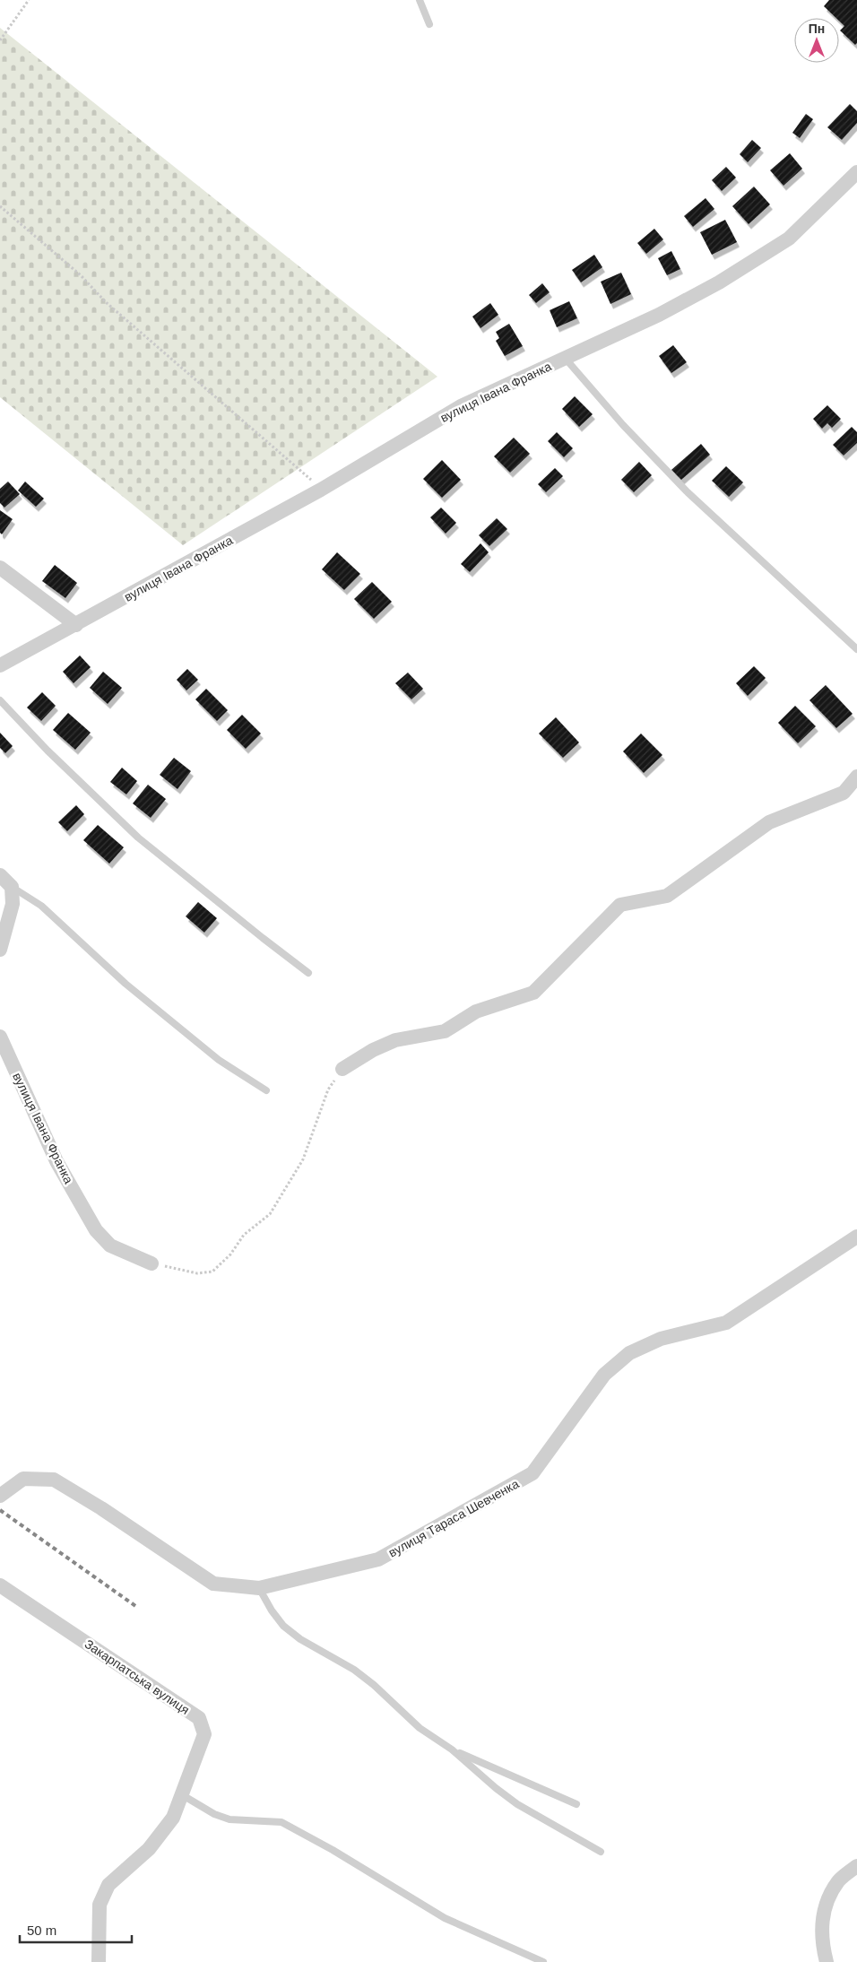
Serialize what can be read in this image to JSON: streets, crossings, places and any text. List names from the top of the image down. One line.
{"streets":{"street":["вулиця Івана Франка","вулиця Тараса Шевченка","Закарпатська вулиця"]},"scale_bar":"50 m","north":"top"}
